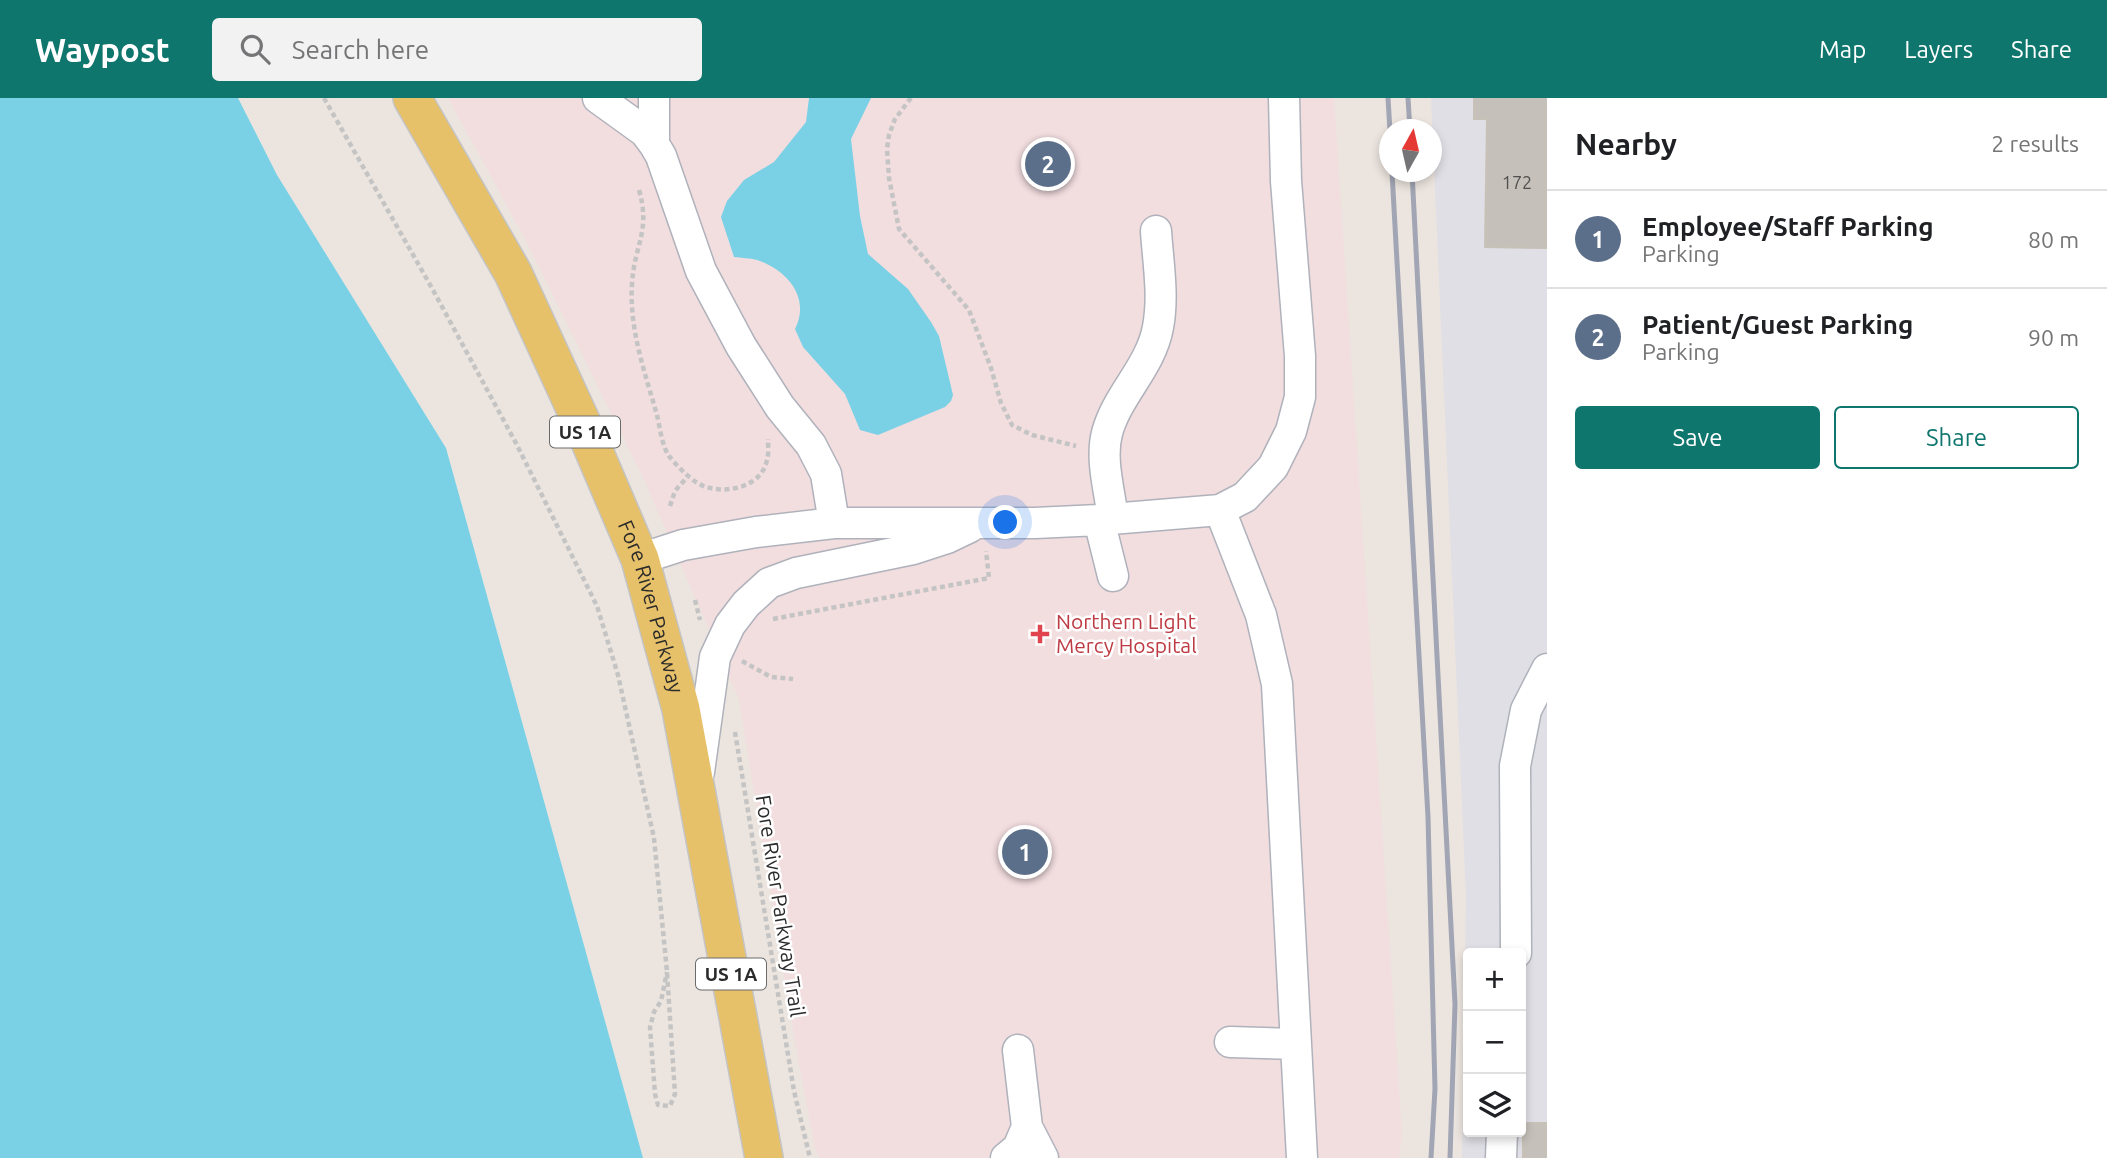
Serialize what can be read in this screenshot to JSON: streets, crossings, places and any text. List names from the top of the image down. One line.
{"streets":{"main road":["US 1A","Fore River Parkway"],"path":["Fore River Parkway Trail"]},"places":{"health":["Northern Light Mercy Hospital"]},"house_numbers":["172"],"north":"top","page":{"header":"Waypost","search":"Search here","nav":["Map","Layers","Share"],"heading":["Nearby","2 results"],"pins":["2","1"],"list":[{"mark":"1","name":"Employee/Staff Parking","note":"Parking","value":"80 m"},{"mark":"2","name":"Patient/Guest Parking","note":"Parking","value":"90 m"}],"buttons":["Save","Share"],"map_buttons":["+","−"]}}
